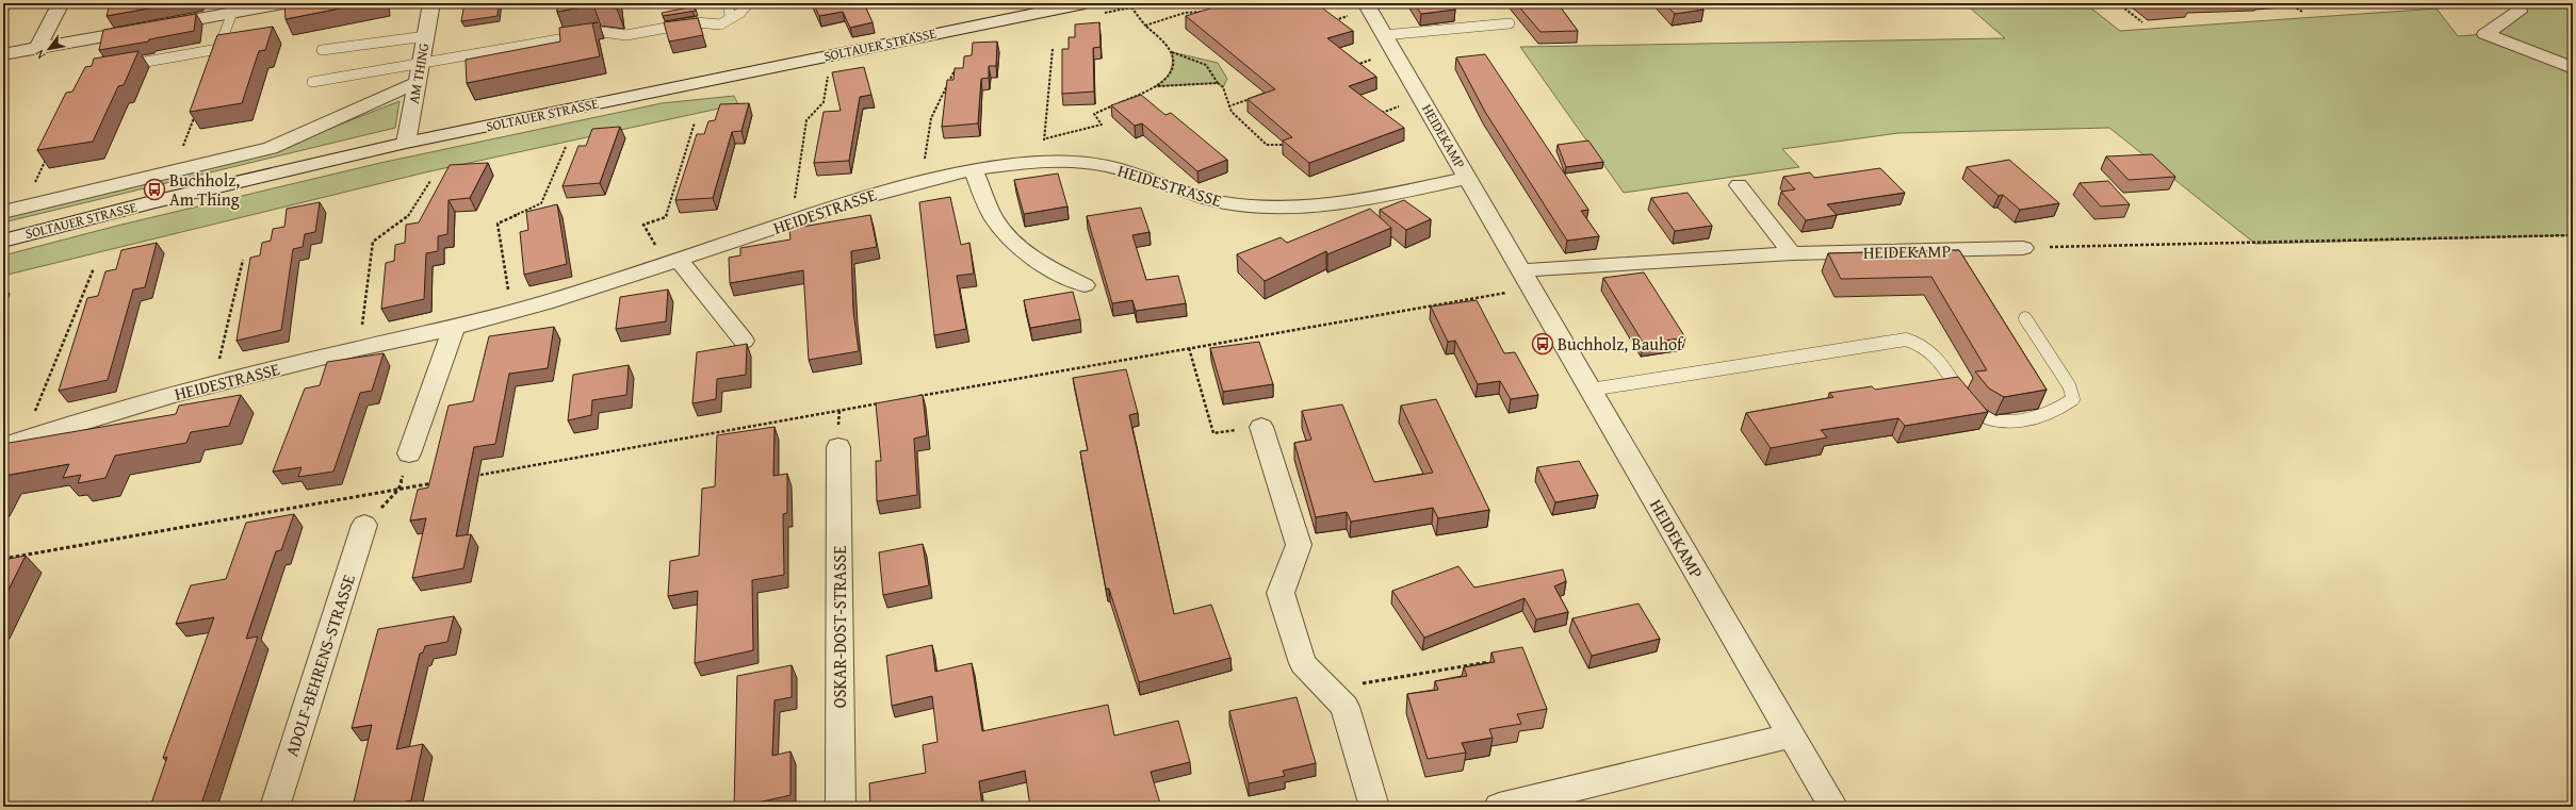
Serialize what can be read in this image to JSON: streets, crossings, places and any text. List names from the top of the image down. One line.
{"streets":{"street":["SOLTAUER STRASSE","AM THING","HEIDEKAMP","HEIDESTRASSE","OSKAR-DOST-STRASSE","ADOLF-BEHRENS-STRASSE"]},"crossings":[["SOLTAUER STRASSE","AM THING"],["HEIDEKAMP","HEIDESTRASSE"]],"places":{"bus stop":["Buchholz, Am Thing","Buchholz, Bauhof"]},"north":"bottom left"}
